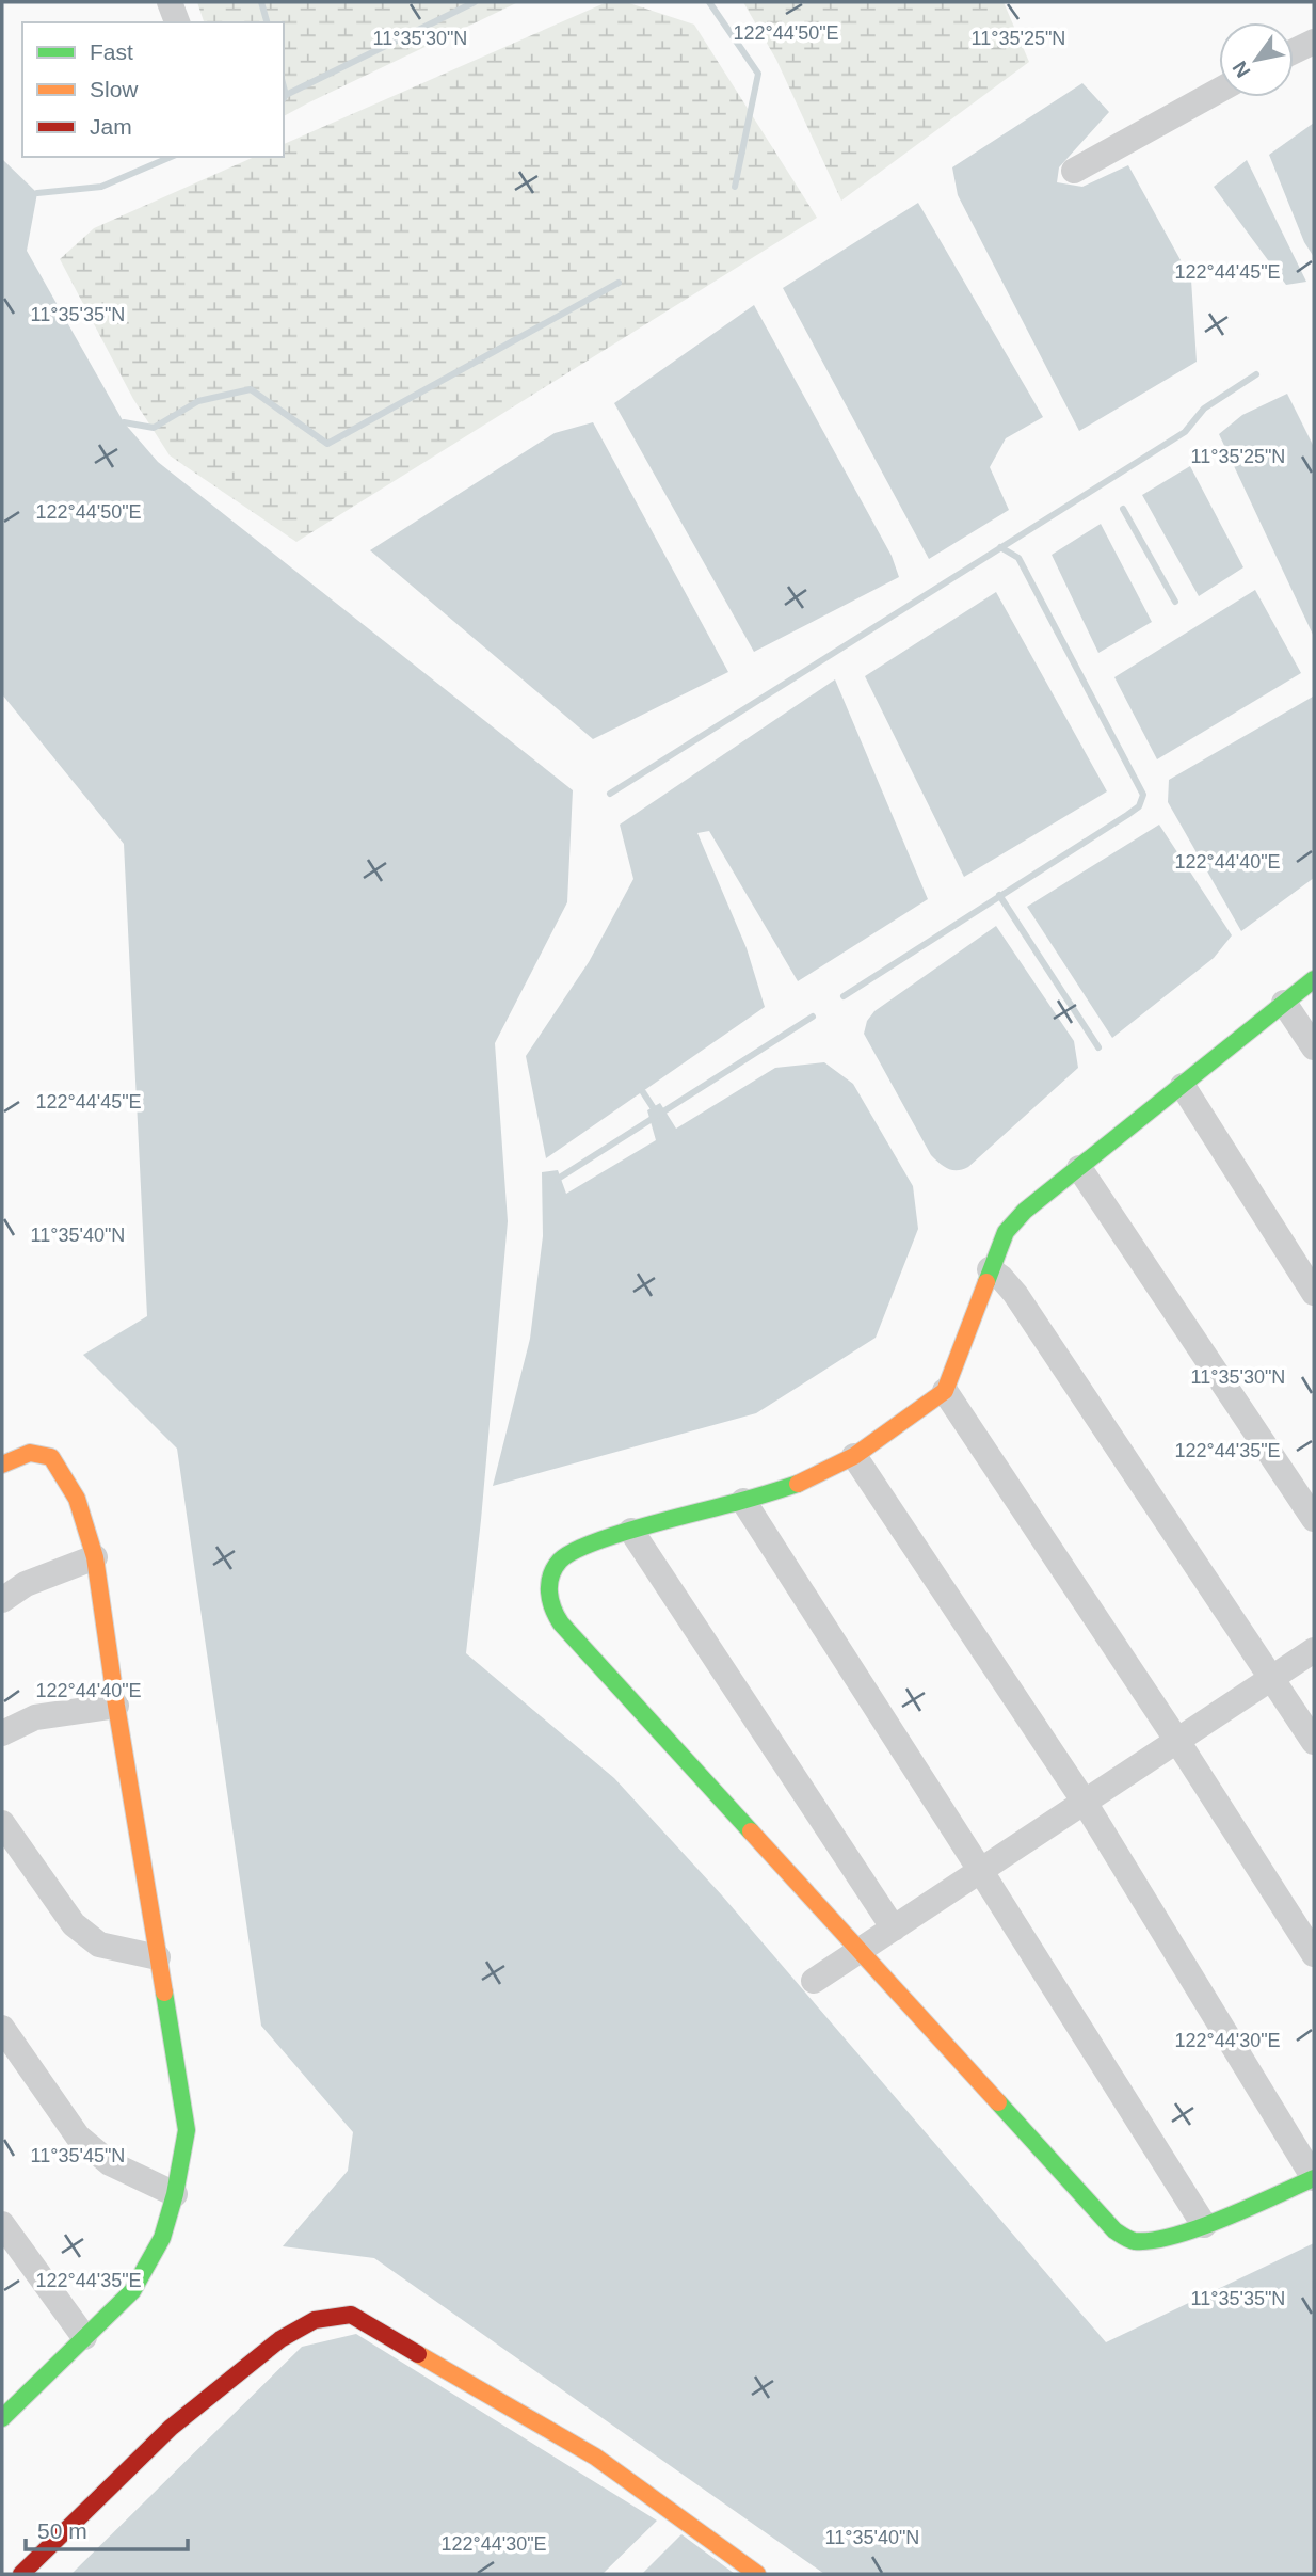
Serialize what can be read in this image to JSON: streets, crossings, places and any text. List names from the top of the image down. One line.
{"legend":["Fast","Slow","Jam"],"scale_bar":"50 m","north":"bottom left","coordinates":["122°44'50\"E","11°35'25\"N","11°35'30\"N","122°44'45\"E","11°35'35\"N","122°44'40\"E","11°35'40\"N","122°44'35\"E","122°44'30\"E","11°35'45\"N"]}
